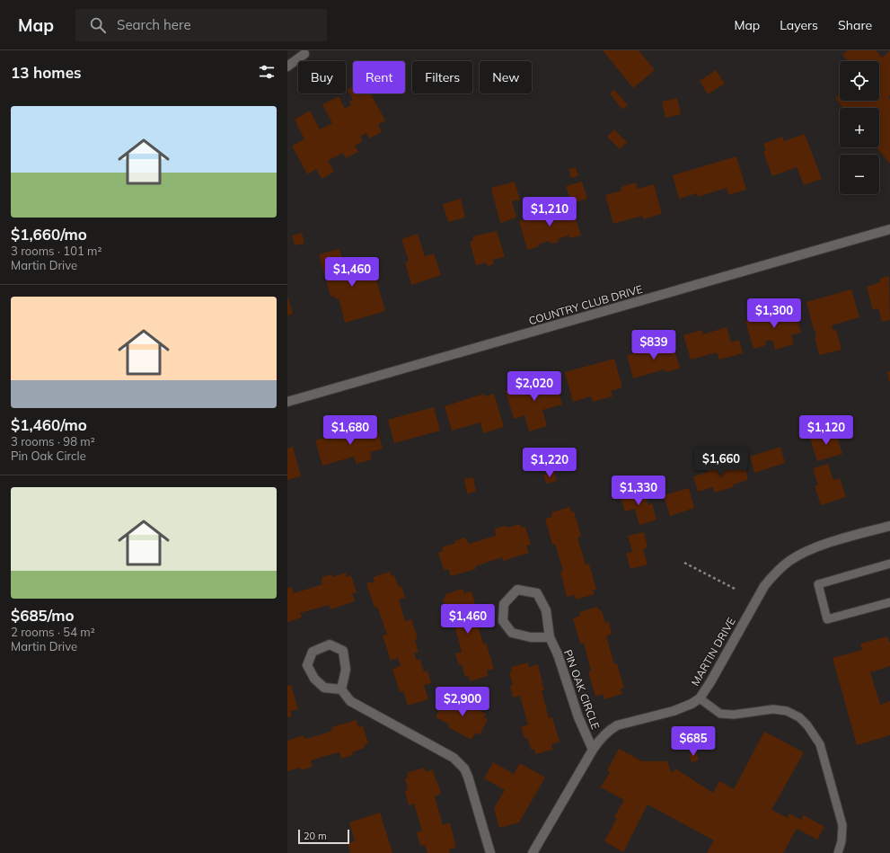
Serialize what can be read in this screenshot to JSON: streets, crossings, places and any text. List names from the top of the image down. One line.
{"streets":{"street":["COUNTRY CLUB DRIVE","MARTIN DRIVE","PIN OAK CIRCLE"]},"crossings":[["MARTIN DRIVE","PIN OAK CIRCLE"]],"scale_bar":"20 m","page":{"header":"Map","search":"Search here","nav":["Map","Layers","Share"],"heading":"13 homes","map_buttons":["+","−"],"chip":["Buy","Rent","Filters","New"],"list":[{"name":"$1,660/mo","note":"3 rooms · 101 m² · Martin Drive"},{"name":"$1,460/mo","note":"3 rooms · 98 m² · Pin Oak Circle"},{"name":"$685/mo","note":"2 rooms · 54 m² · Martin Drive"}],"price":["$1,210","$1,460","$1,300","$839","$2,020","$1,680","$1,120","$1,660","$1,220","$1,330","$1,460","$2,900","$685"],"scale":"20 m"}}
